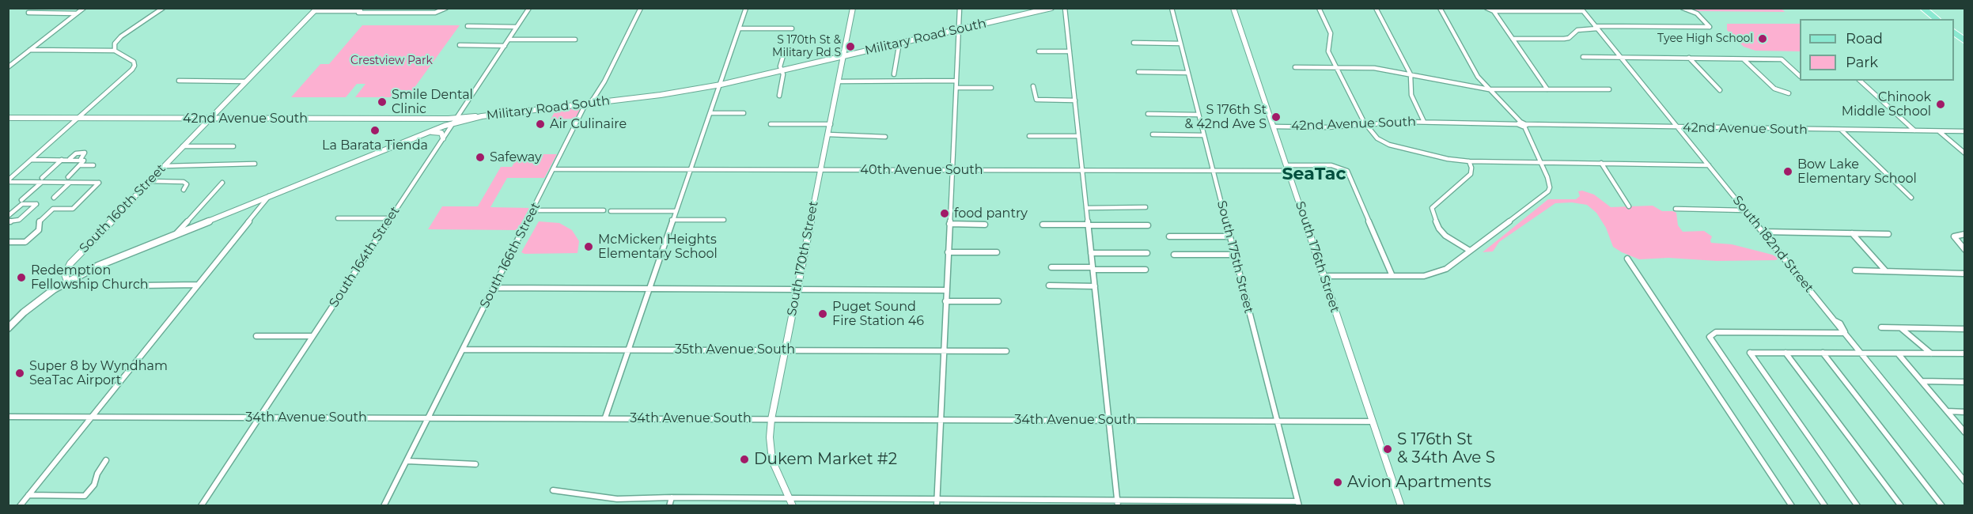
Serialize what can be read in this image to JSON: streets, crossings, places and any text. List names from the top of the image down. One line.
{"streets":{"main road":["Military Road South"],"street":["42nd Avenue South","40th Avenue South","South 160th Street","South 182nd Street","South 166th Street","South 164th Street","South 175th Street","South 176th Street","South 170th Street","35th Avenue South","34th Avenue South"]},"crossings":[["Military Road South","42nd Avenue South"],["Military Road South","South 160th Street"],["Military Road South","South 166th Street"],["Military Road South","South 164th Street"],["Military Road South","South 170th Street"],["42nd Avenue South","South 160th Street"],["42nd Avenue South","South 182nd Street"],["42nd Avenue South","South 164th Street"],["42nd Avenue South","South 176th Street"],["40th Avenue South","South 166th Street"],["40th Avenue South","South 175th Street"],["40th Avenue South","South 176th Street"],["40th Avenue South","South 170th Street"],["South 166th Street","35th Avenue South"],["South 166th Street","34th Avenue South"],["South 164th Street","34th Avenue South"],["South 175th Street","34th Avenue South"],["South 176th Street","34th Avenue South"],["South 170th Street","35th Avenue South"],["South 170th Street","34th Avenue South"]],"districts":["SeaTac"],"parks":["Crestview Park"],"places":["Tyee High School","S 170th St & Military Rd S","Smile Dental Clinic","Chinook Middle School","S 176th St & 42nd Ave S","Air Culinaire","La Barata Tienda","Safeway","Bow Lake Elementary School","food pantry","McMicken Heights Elementary School","Redemption Fellowship Church","Puget Sound Fire Station 46","Super 8 by Wyndham SeaTac Airport","S 176th St & 34th Ave S","Dukem Market #2","Avion Apartments"],"legend":["Road","Park"]}
